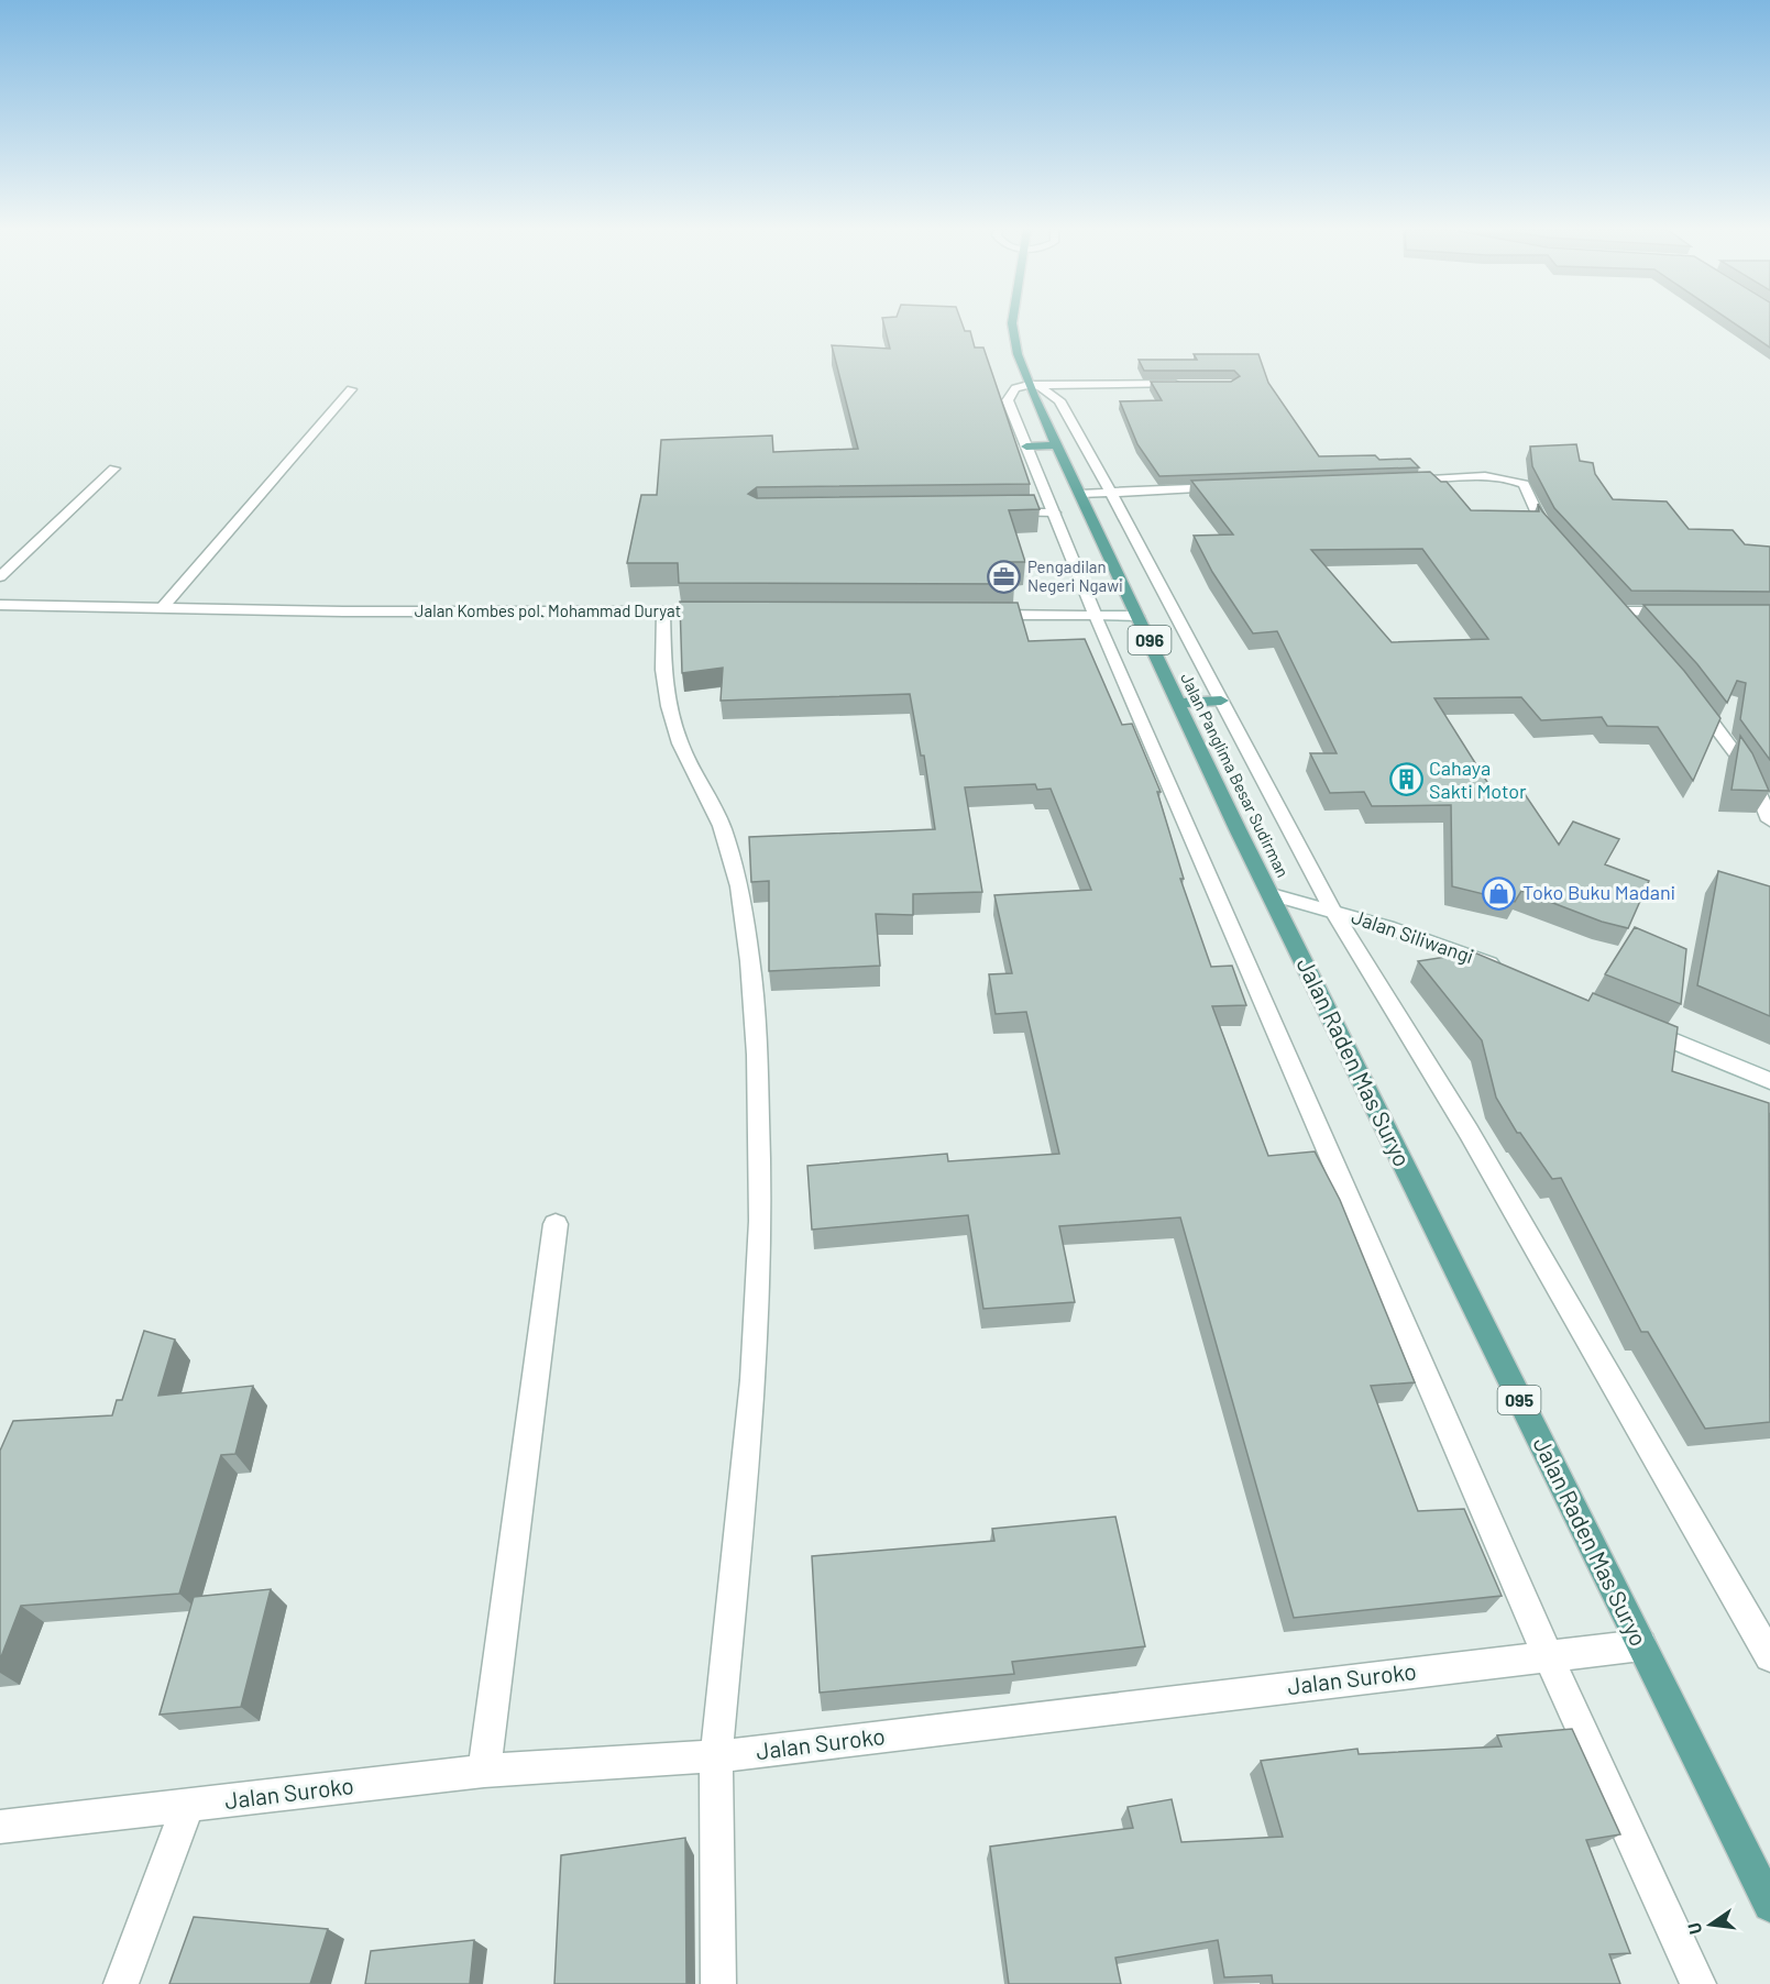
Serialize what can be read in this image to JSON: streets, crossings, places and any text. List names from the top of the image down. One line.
{"streets":{"main road":["096","Jalan Panglima Besar Sudirman","Jalan Raden Mas Suryo","095"],"street":["Jalan Kombes pol. Mohammad Duryat","Jalan Siliwangi","Jalan Suroko"]},"crossings":[["Jalan Panglima Besar Sudirman","Jalan Siliwangi"],["Jalan Panglima Besar Sudirman","Jalan Raden Mas Suryo"],["Jalan Siliwangi","Jalan Raden Mas Suryo"],["Jalan Raden Mas Suryo","Jalan Suroko"]],"places":{"office":["Pengadilan Negeri Ngawi"],"building":["Cahaya Sakti Motor"],"shop":["Toko Buku Madani"]},"north":"left"}
